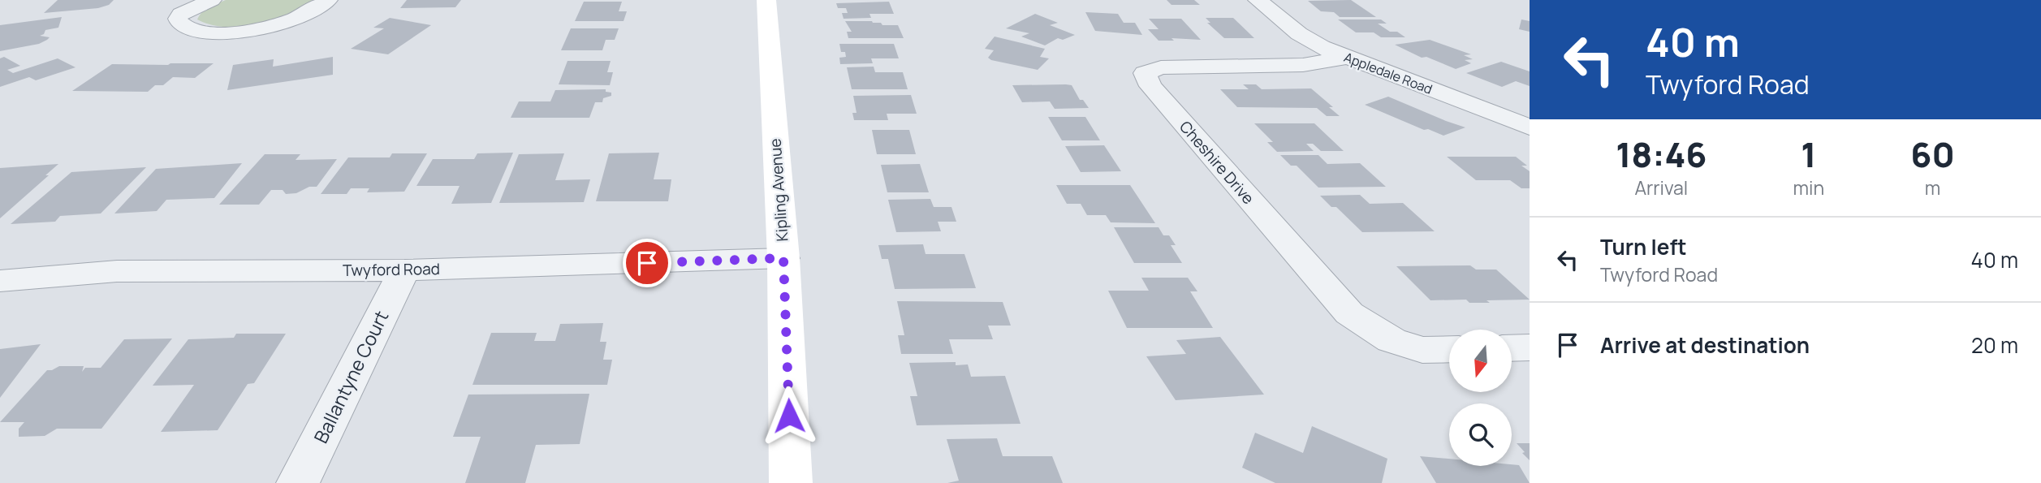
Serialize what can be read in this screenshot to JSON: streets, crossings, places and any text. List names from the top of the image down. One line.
{"streets":{"main road":["Kipling Avenue"],"street":["Appledale Road","Cheshire Drive","Twyford Road","Ballantyne Court"]},"crossings":[["Appledale Road","Cheshire Drive"],["Kipling Avenue","Twyford Road"],["Twyford Road","Ballantyne Court"]],"north":"bottom","page":{"turn":["40 m","Twyford Road"],"eta":["18:46","Arrival","1","min","60","m"],"list":[{"name":"Turn left","note":"Twyford Road","value":"40 m"},{"name":"Arrive at destination","value":"20 m"}]}}
